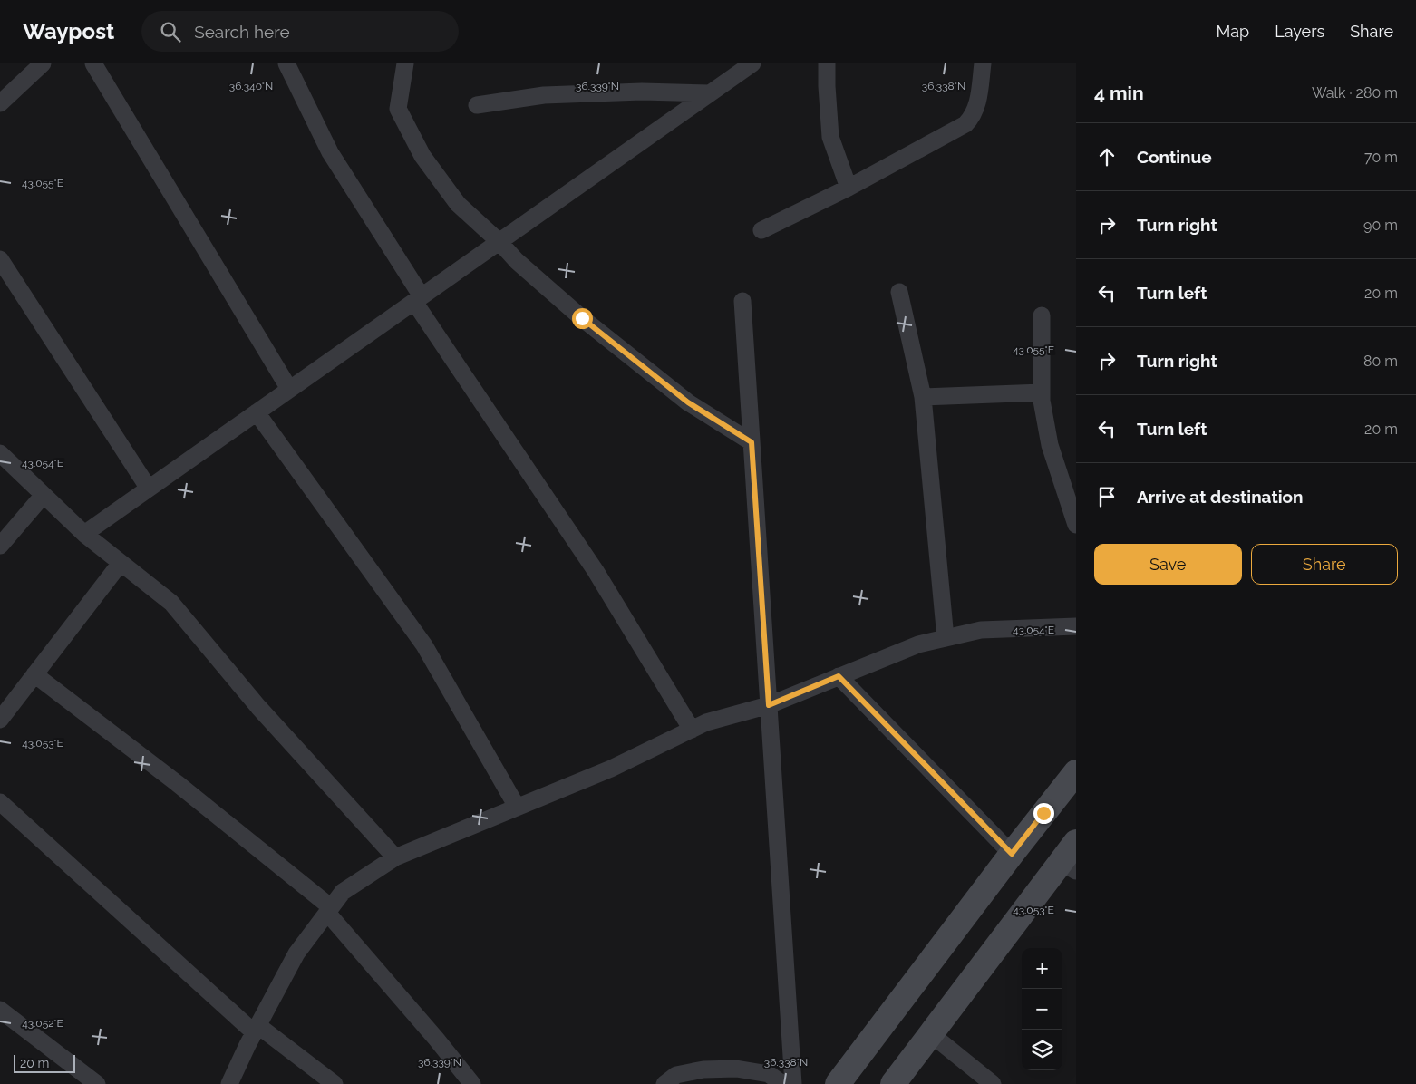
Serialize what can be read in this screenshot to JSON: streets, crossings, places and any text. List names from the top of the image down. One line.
{"scale_bar":"20 m","page":{"header":"Waypost","search":"Search here","nav":["Map","Layers","Share"],"heading":["4 min","Walk · 280 m"],"list":[["Continue","70 m"],["Turn right","90 m"],["Turn left","20 m"],["Turn right","80 m"],["Turn left","20 m"],"Arrive at destination"],"buttons":["Save","Share"],"map_buttons":["+","−"],"scale":"20 m"},"coordinates":["36.340°N","36.339°N","36.338°N","43.055°E","43.054°E","43.053°E","43.052°E"]}
